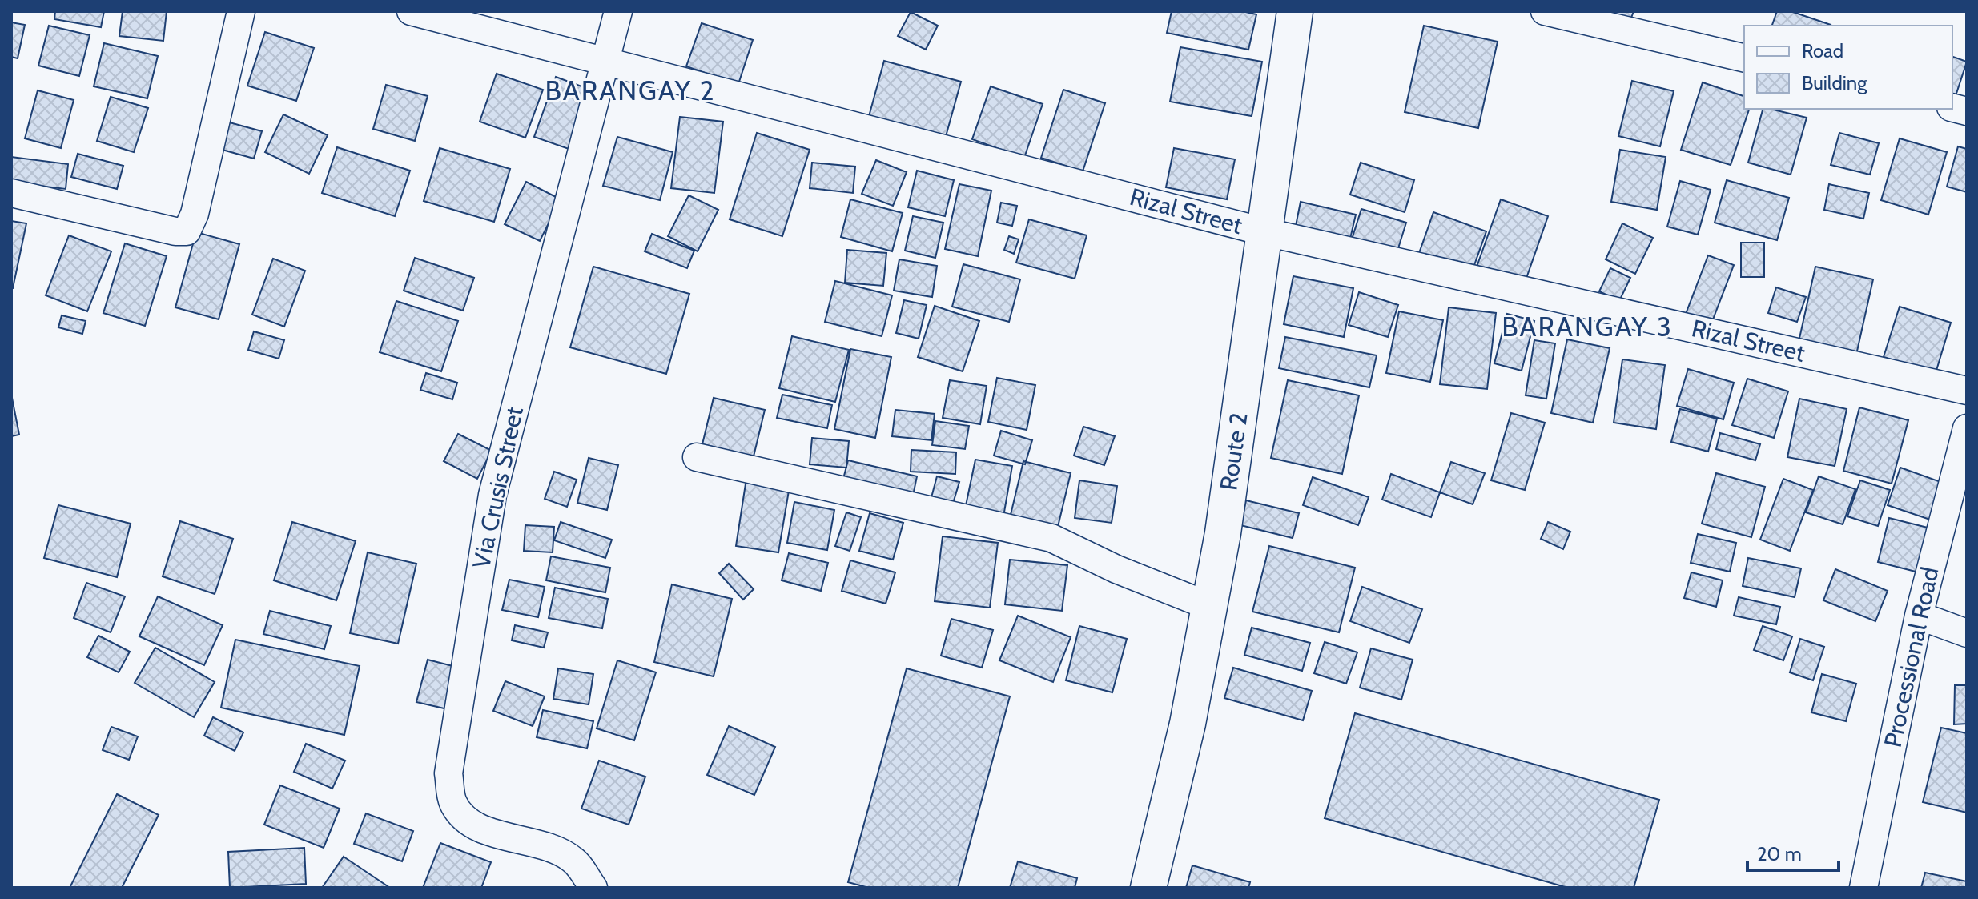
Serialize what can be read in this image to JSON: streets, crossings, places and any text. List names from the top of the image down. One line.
{"streets":{"highway":["Route 2"],"street":["Rizal Street","Via Crusis Street","Processional Road"]},"crossings":[["Rizal Street","Route 2"],["Rizal Street","Via Crusis Street"]],"districts":["BARANGAY 2","BARANGAY 3"],"legend":["Road","Building"],"scale_bar":"20 m"}
